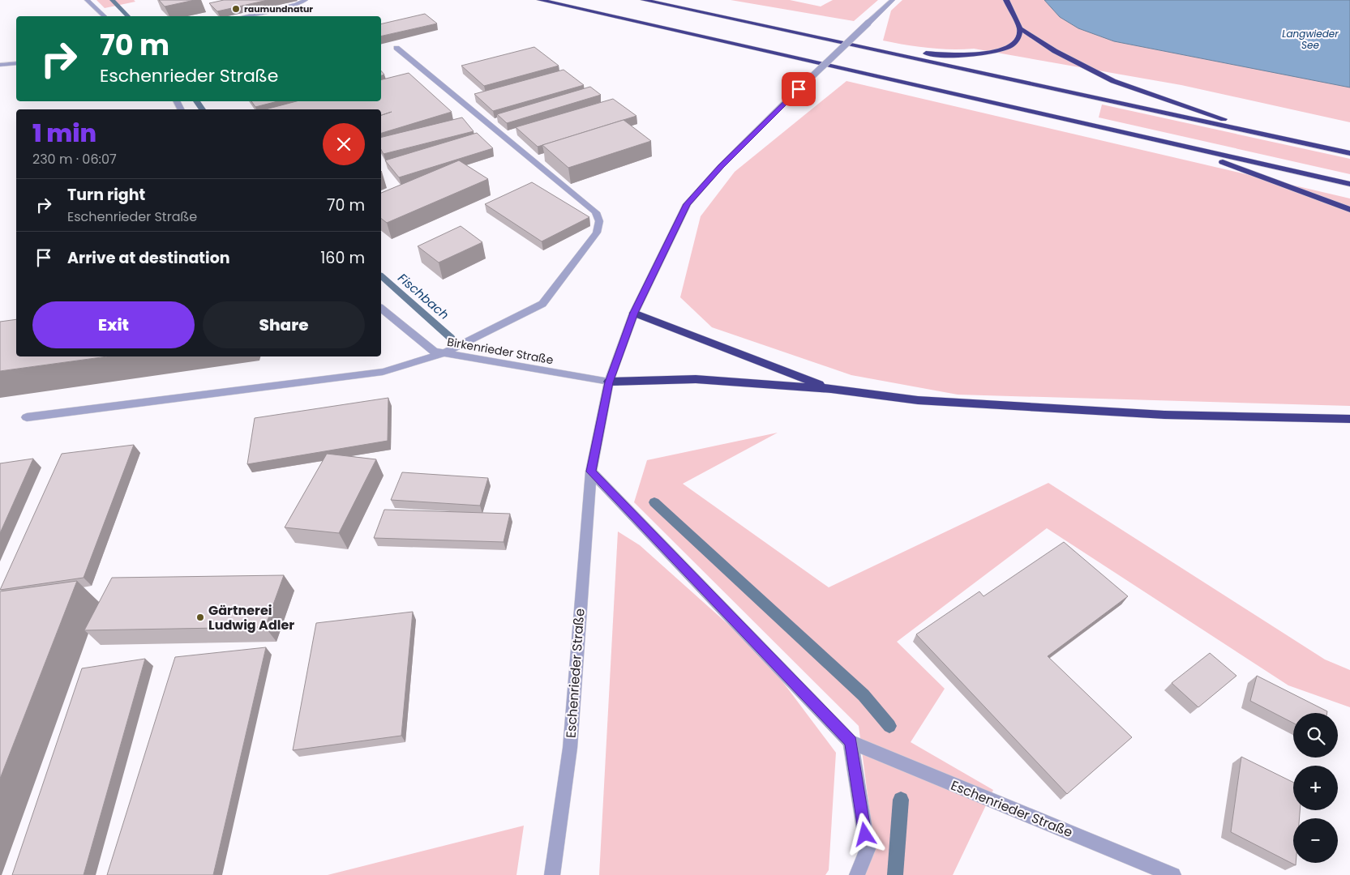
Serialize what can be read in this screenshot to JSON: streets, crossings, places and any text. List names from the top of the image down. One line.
{"streets":{"street":["Birkenrieder Straße","Eschenrieder Straße"]},"crossings":[["Birkenrieder Straße","Eschenrieder Straße"]],"water":["Langwieder See","Fischbach"],"places":["raumundnatur","Gärtnerei Ludwig Adler"],"page":{"turn":["70 m","Eschenrieder Straße"],"heading":["1 min","230 m · 06:07"],"list":[{"name":"Turn right","note":"Eschenrieder Straße","value":"70 m"},{"name":"Arrive at destination","value":"160 m"}],"buttons":["Exit","Share"],"map_buttons":["+","−"]}}
